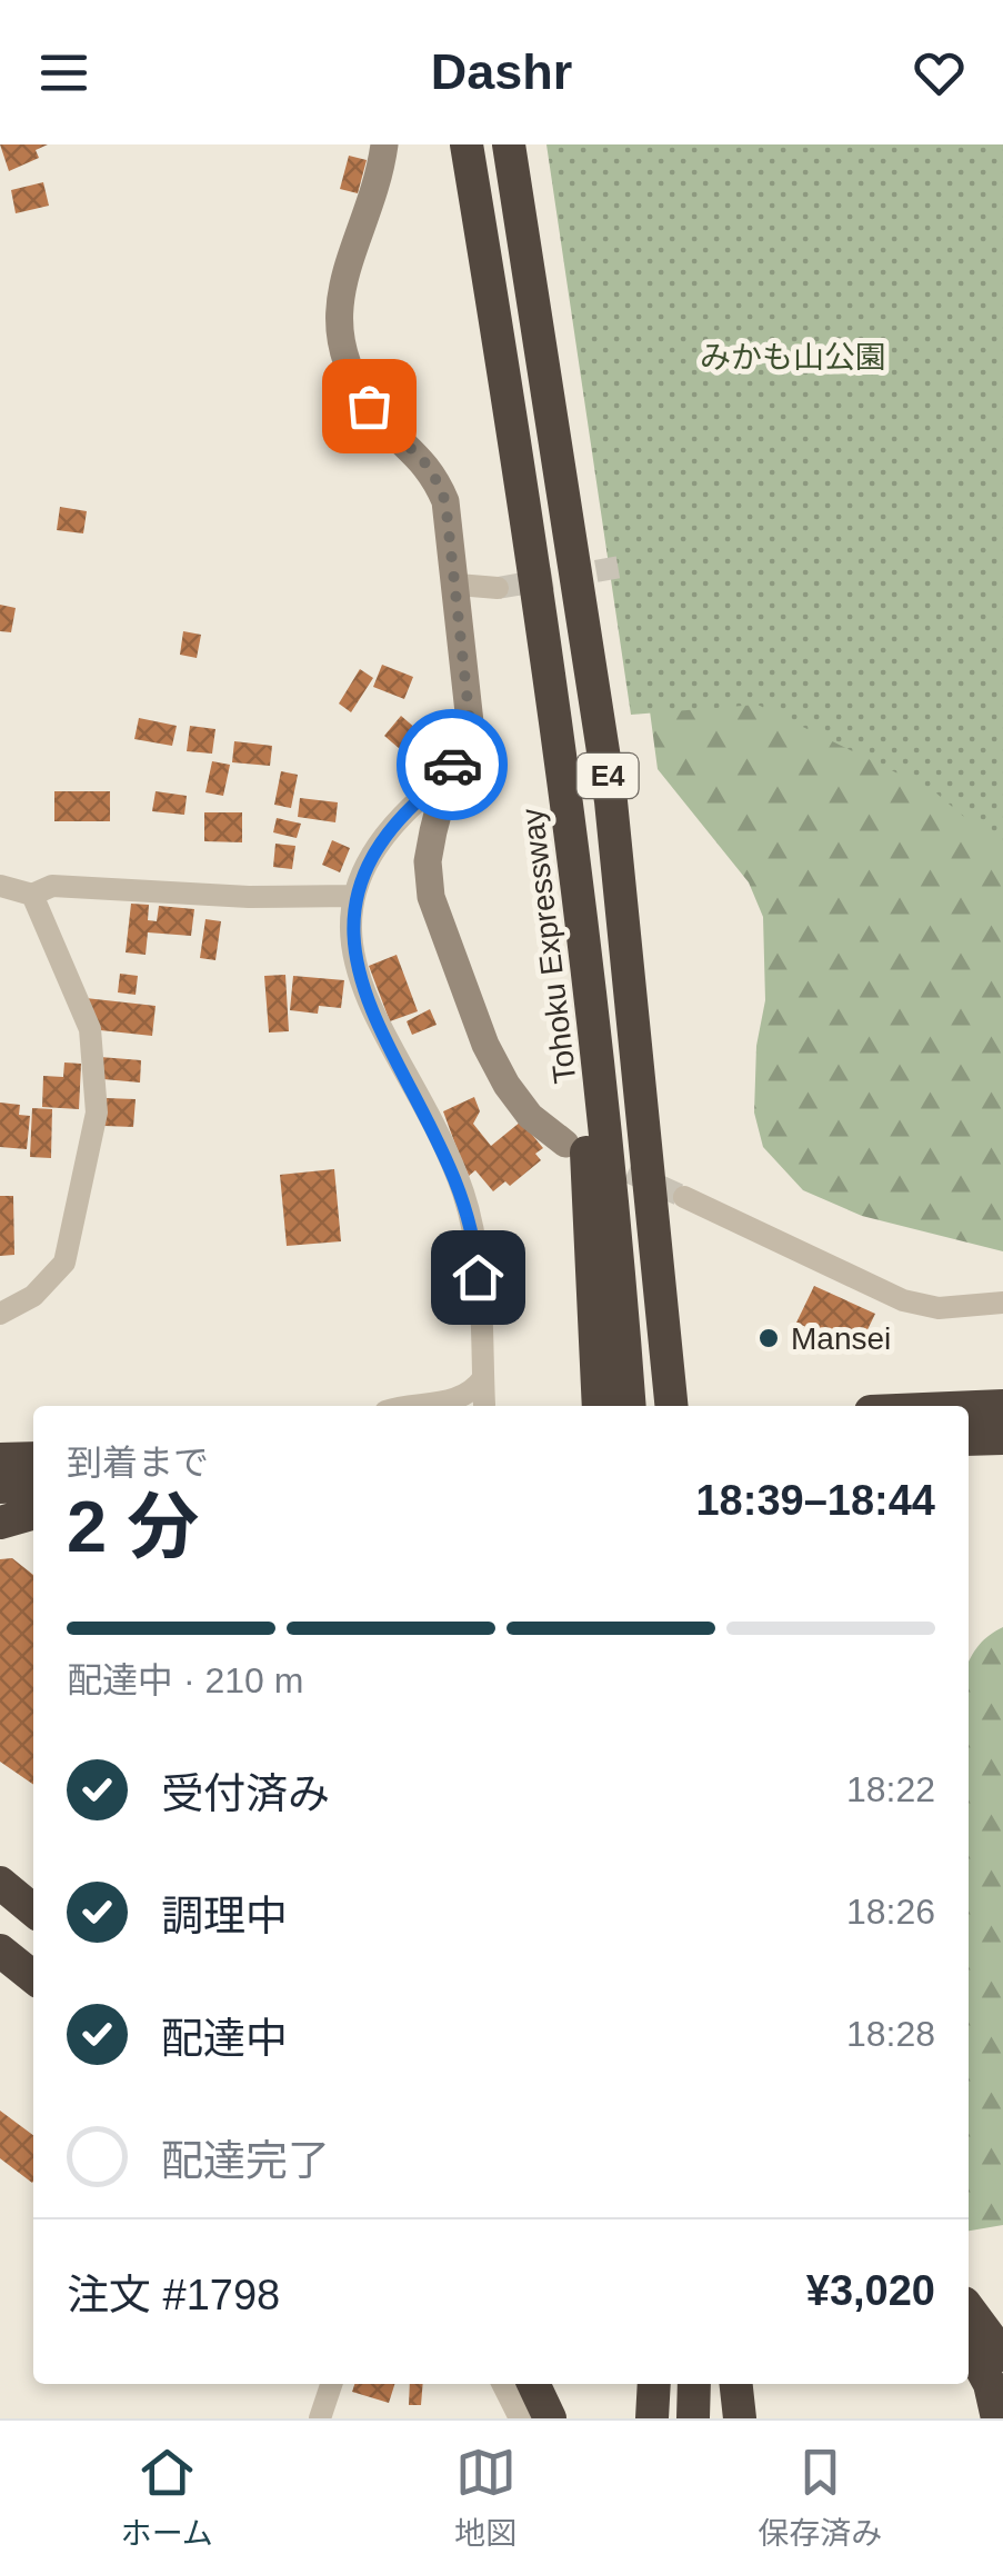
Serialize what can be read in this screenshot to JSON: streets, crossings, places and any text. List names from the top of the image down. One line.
{"streets":{"highway":["E4","Tohoku Expressway"]},"parks":["みかも山公園"],"places":["Mansei"],"page":{"header":"Dashr","heading":["2 分","到着まで","18:39–18:44"],"panel":["注文 #1798","¥3,020"],"bar":"配達中 · 210 m","list":[["受付済み","18:22"],["調理中","18:26"],["配達中","18:28"],"配達完了"],"tabs":["ホーム","地図","保存済み"]}}
